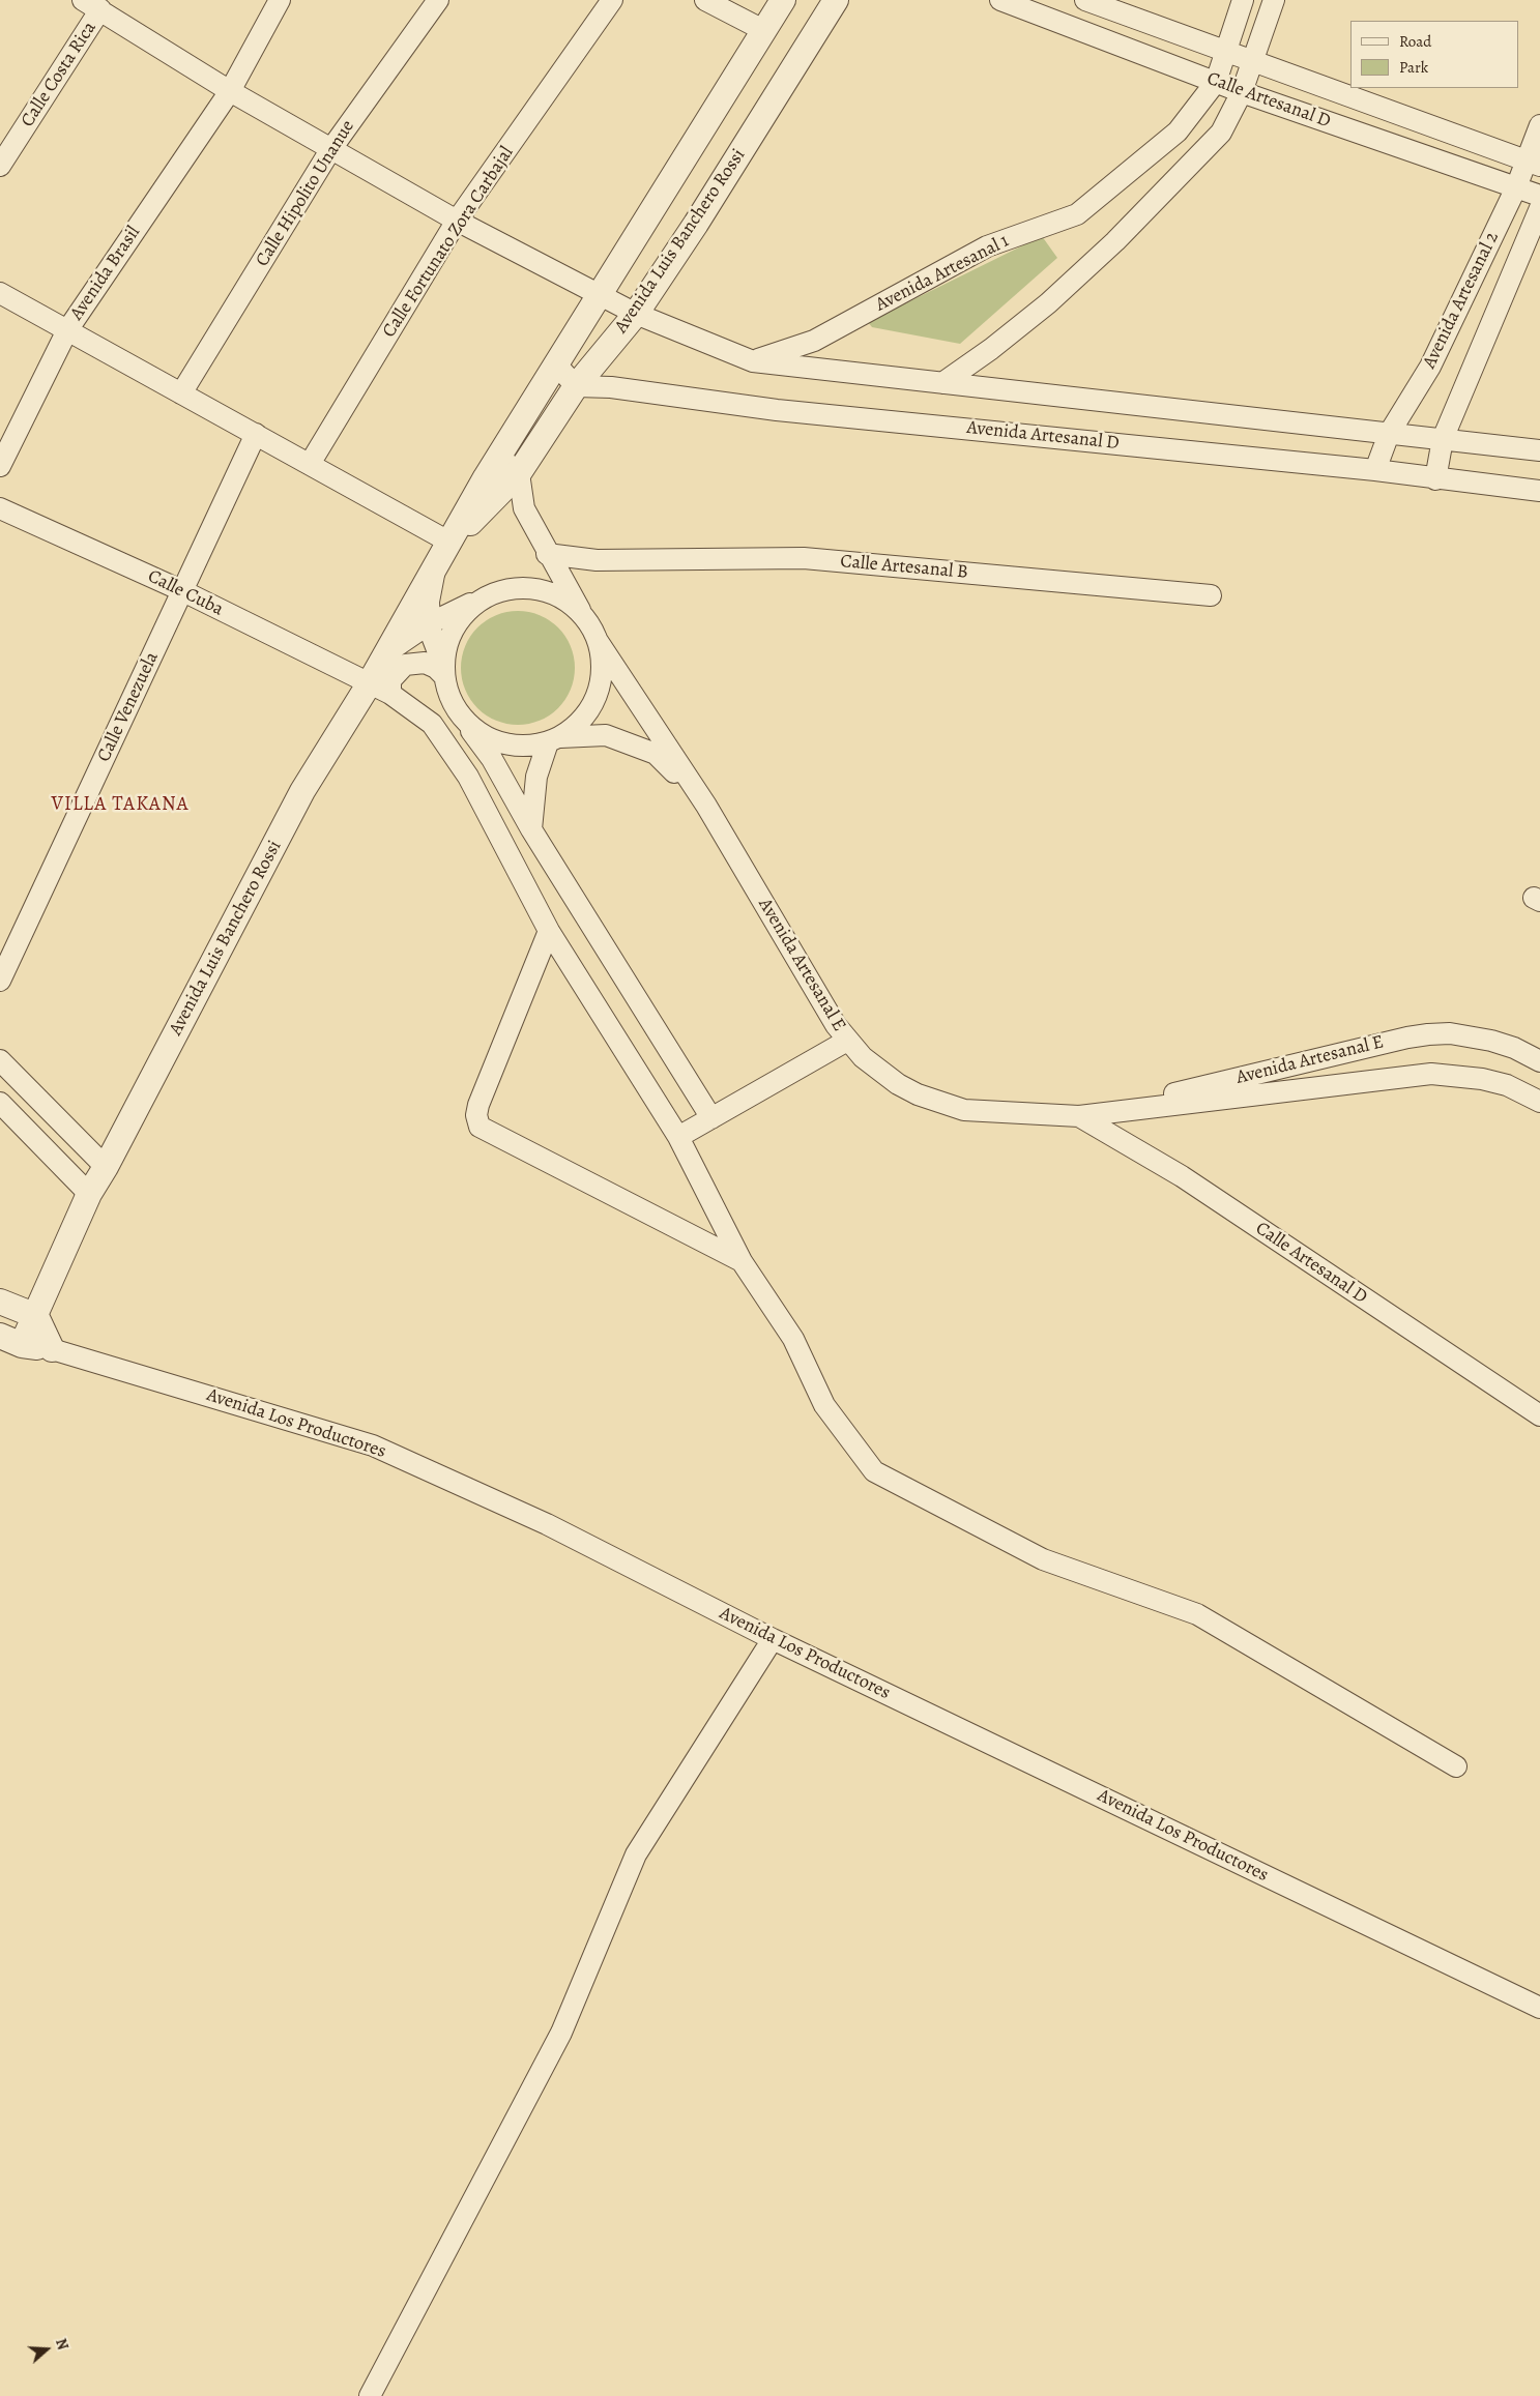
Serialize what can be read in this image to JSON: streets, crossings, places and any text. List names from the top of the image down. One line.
{"streets":{"street":["Calle Costa Rica","Calle Artesanal D","Calle Hipolito Unanue","Avenida Luis Banchero Rossi","Calle Fortunato Zora Carbajal","Avenida Brasil","Avenida Artesanal 1","Avenida Artesanal 2","Avenida Artesanal D","Calle Artesanal B","Calle Cuba","Calle Venezuela","Avenida Artesanal E","Avenida Los Productores"]},"crossings":[["Calle Artesanal D","Avenida Artesanal 1"],["Calle Artesanal D","Avenida Artesanal 2"],["Calle Artesanal D","Avenida Artesanal E"],["Avenida Luis Banchero Rossi","Avenida Artesanal D"],["Avenida Luis Banchero Rossi","Calle Cuba"],["Avenida Luis Banchero Rossi","Avenida Los Productores"],["Avenida Artesanal 2","Avenida Artesanal D"],["Calle Cuba","Calle Venezuela"]],"districts":["VILLA TAKANA"],"legend":["Road","Park"],"north":"right"}
